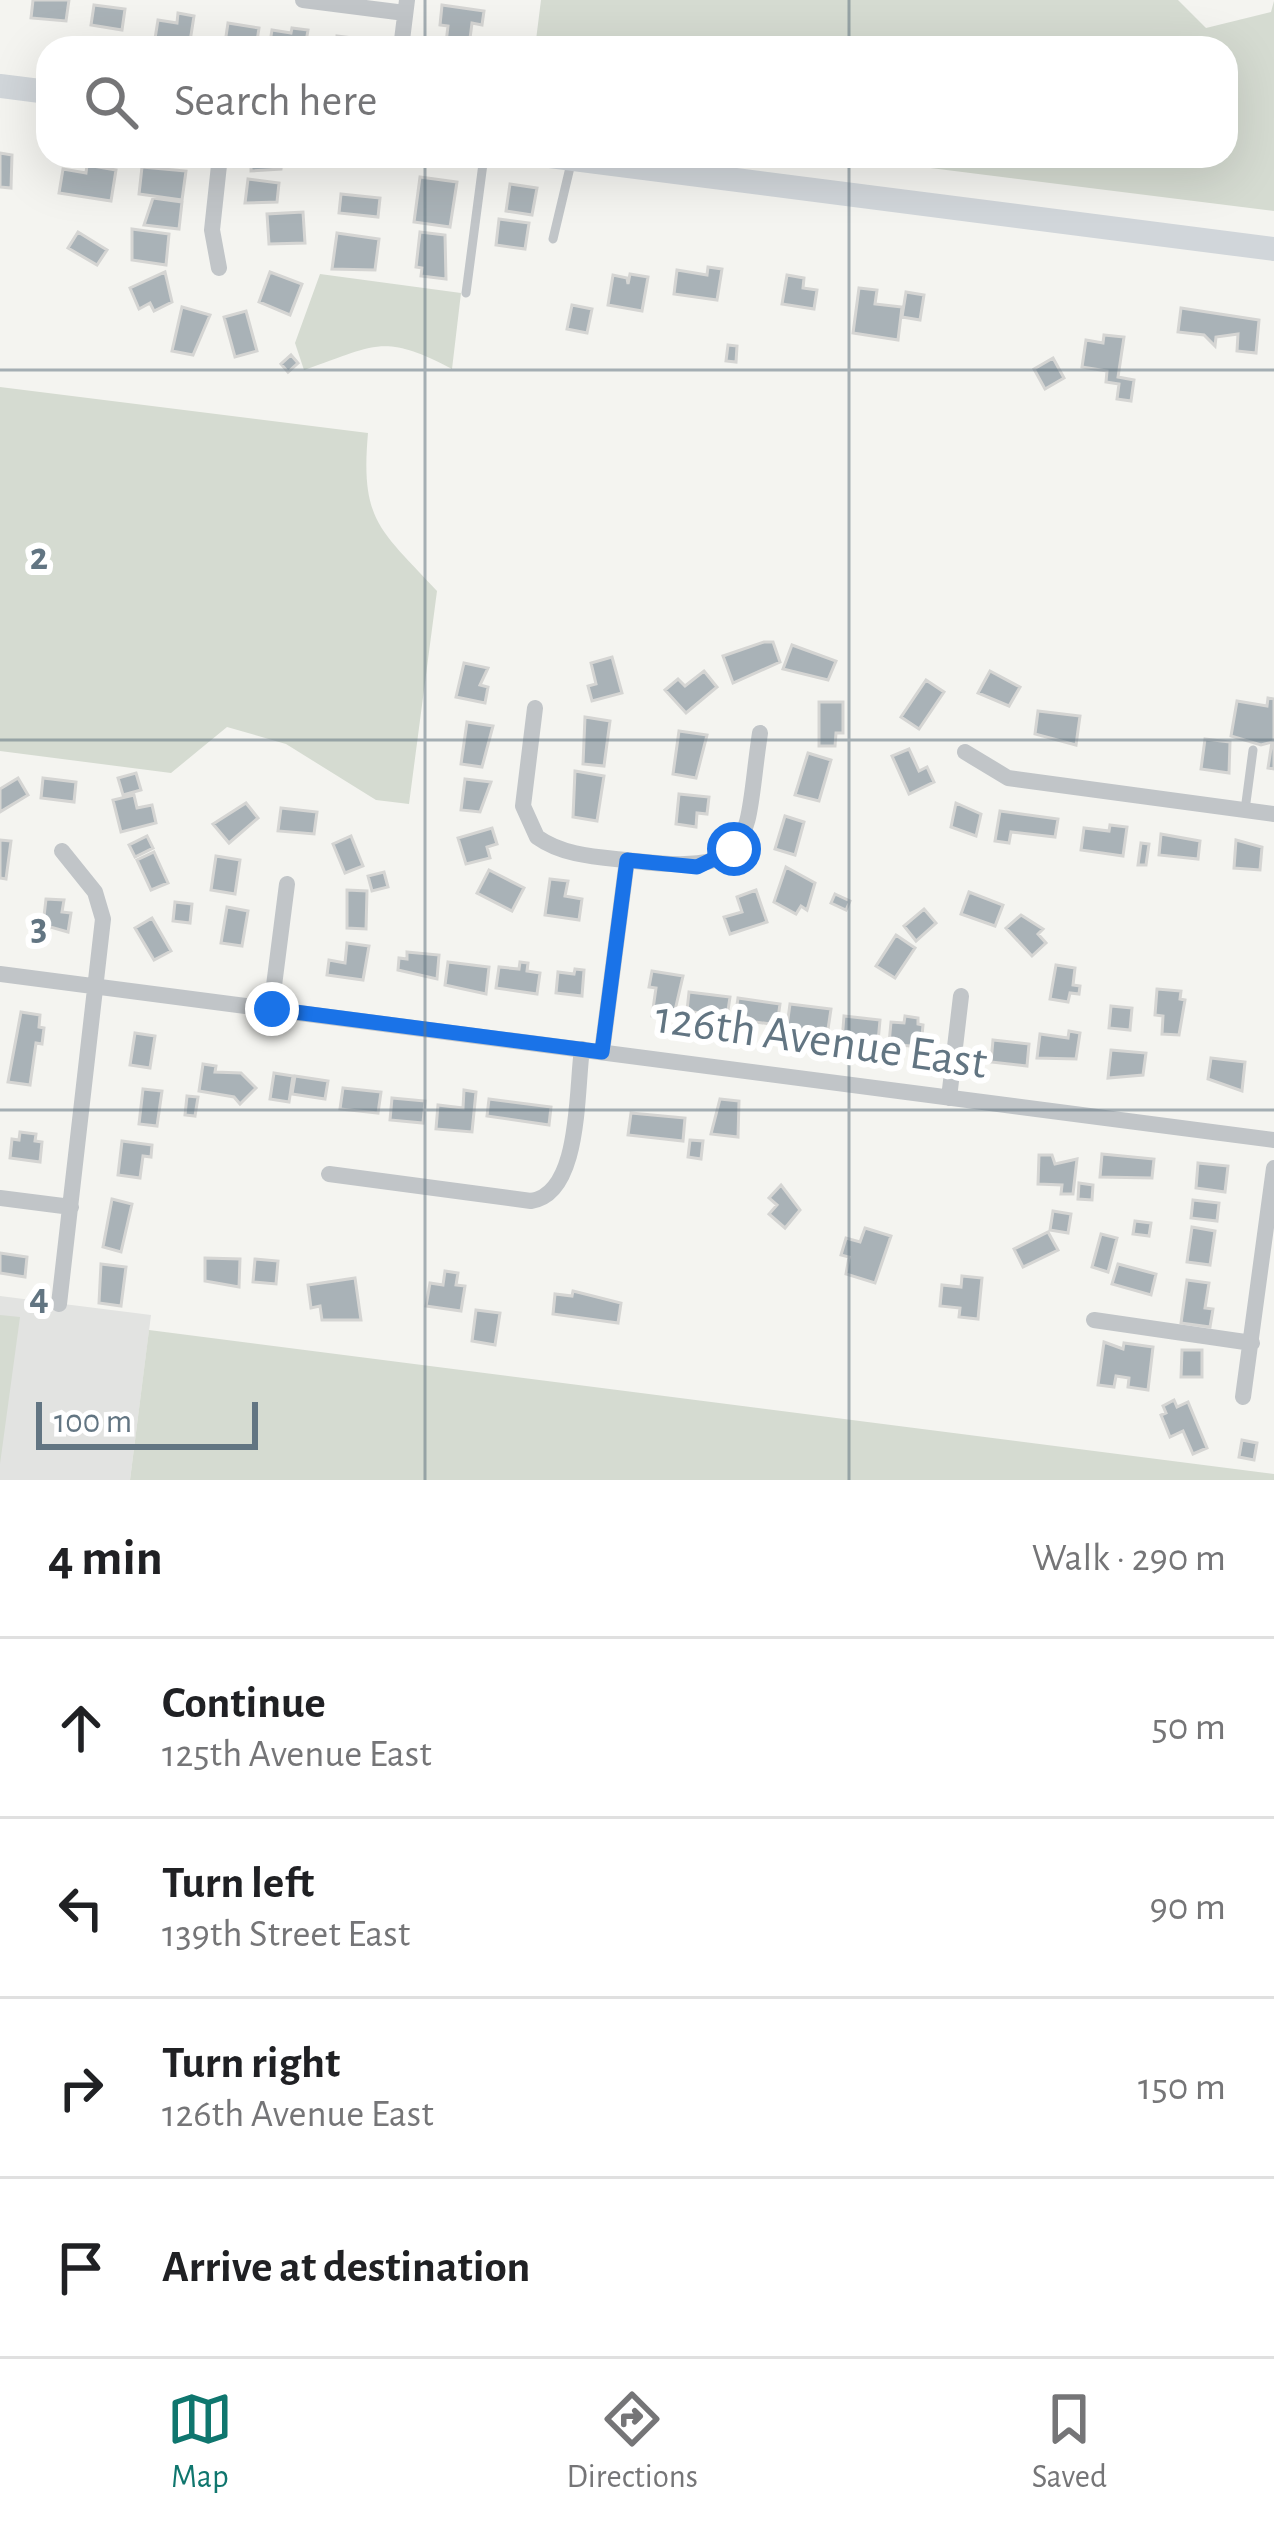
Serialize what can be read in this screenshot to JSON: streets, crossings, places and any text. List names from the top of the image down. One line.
{"streets":{"street":["126th Avenue East"]},"scale_bar":"100 m","page":{"search":"Search here","scale":"100 m","heading":["4 min","Walk · 290 m"],"list":[["Continue","125th Avenue East","50 m"],["Turn left","139th Street East","90 m"],["Turn right","126th Avenue East","150 m"],"Arrive at destination"],"nav":["Map","Directions","Saved"]},"grid":{"rows":["2","3","4"]}}
